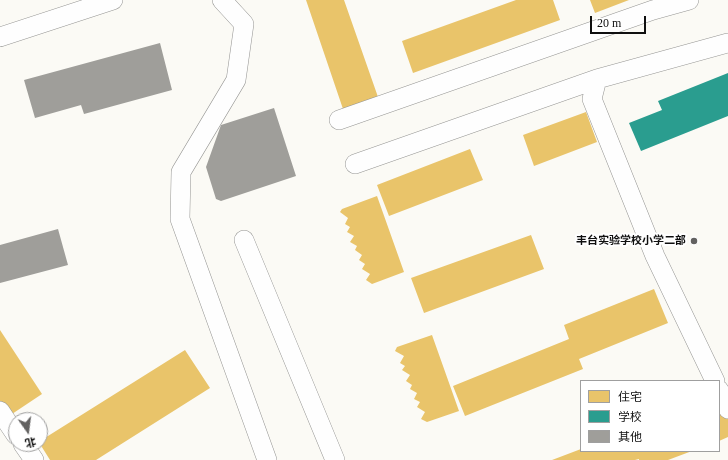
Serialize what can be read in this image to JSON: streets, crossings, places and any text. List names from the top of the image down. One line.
{"places":["丰台实验学校小学二部"],"legend":["住宅","学校","其他"],"scale_bar":"20 m","north":"bottom"}
